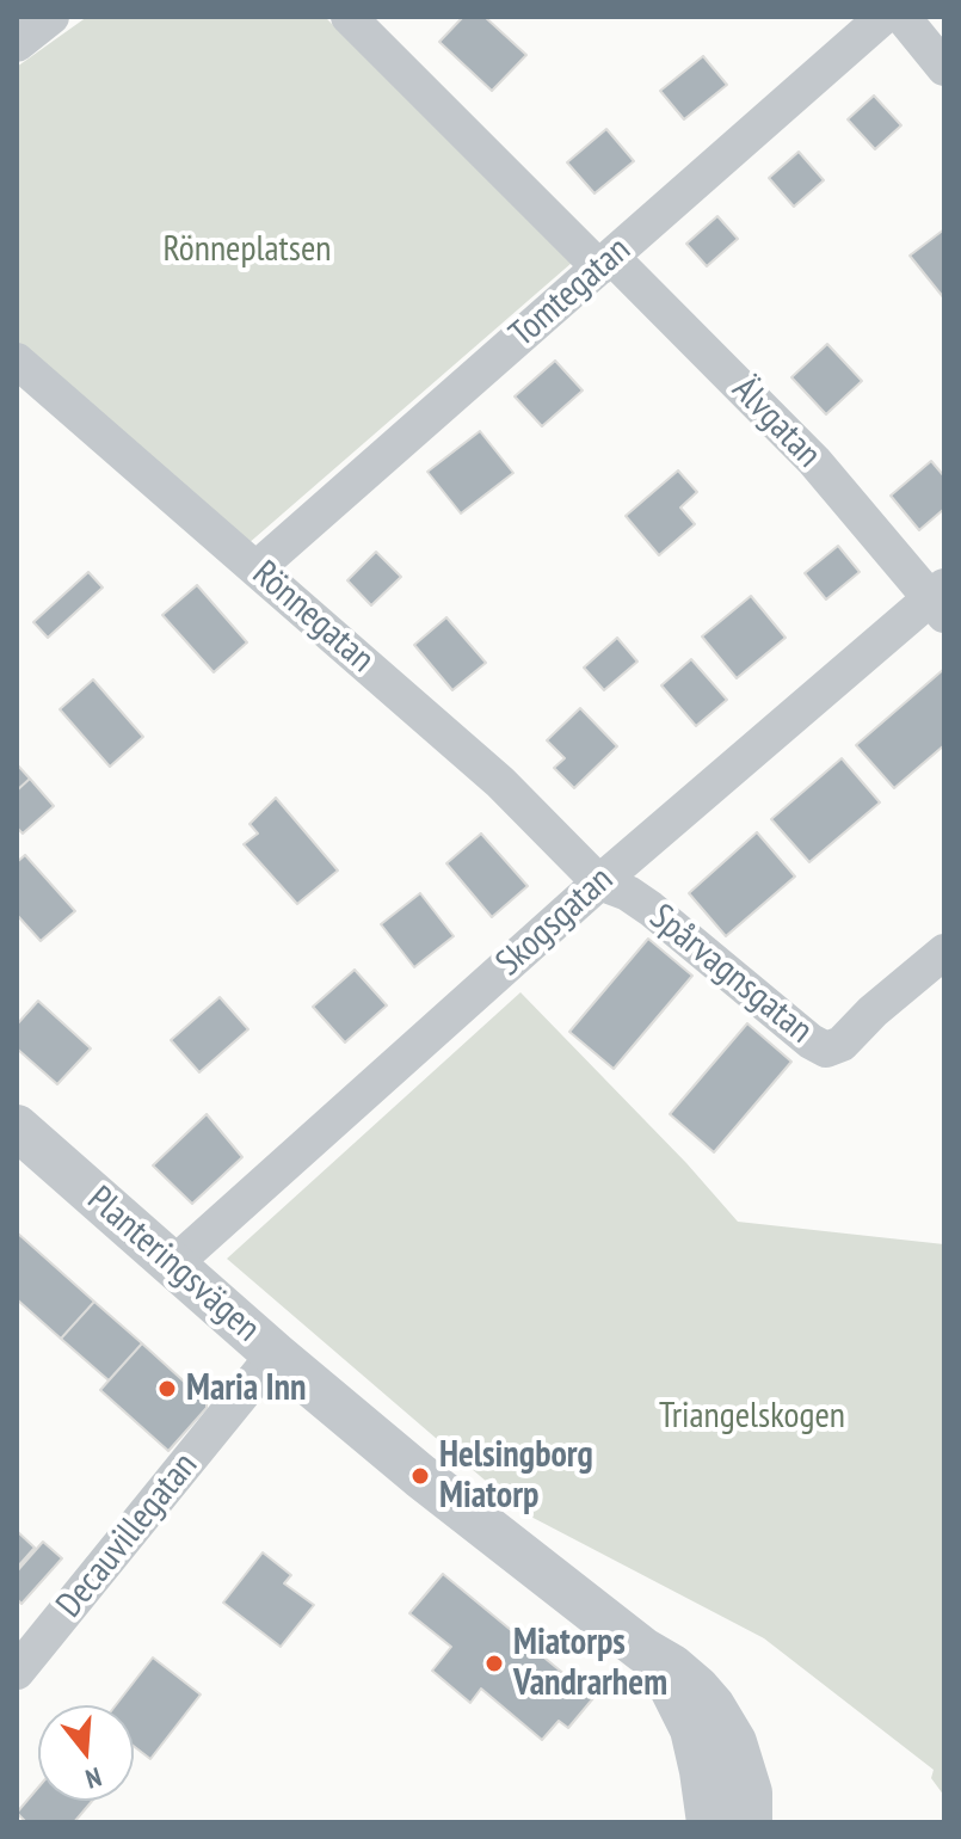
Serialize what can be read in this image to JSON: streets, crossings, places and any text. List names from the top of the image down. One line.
{"streets":{"street":["Tomtegatan","Älvgatan","Rönnegatan","Skogsgatan","Spårvagnsgatan","Planteringsvägen","Decauvillegatan"]},"crossings":[["Tomtegatan","Älvgatan"],["Tomtegatan","Rönnegatan"],["Älvgatan","Skogsgatan"],["Rönnegatan","Skogsgatan"],["Rönnegatan","Spårvagnsgatan"],["Skogsgatan","Spårvagnsgatan"],["Skogsgatan","Planteringsvägen"],["Planteringsvägen","Decauvillegatan"]],"parks":["Rönneplatsen","Triangelskogen"],"places":["Maria Inn","Helsingborg Miatorp","Miatorps Vandrarhem"],"north":"bottom"}
